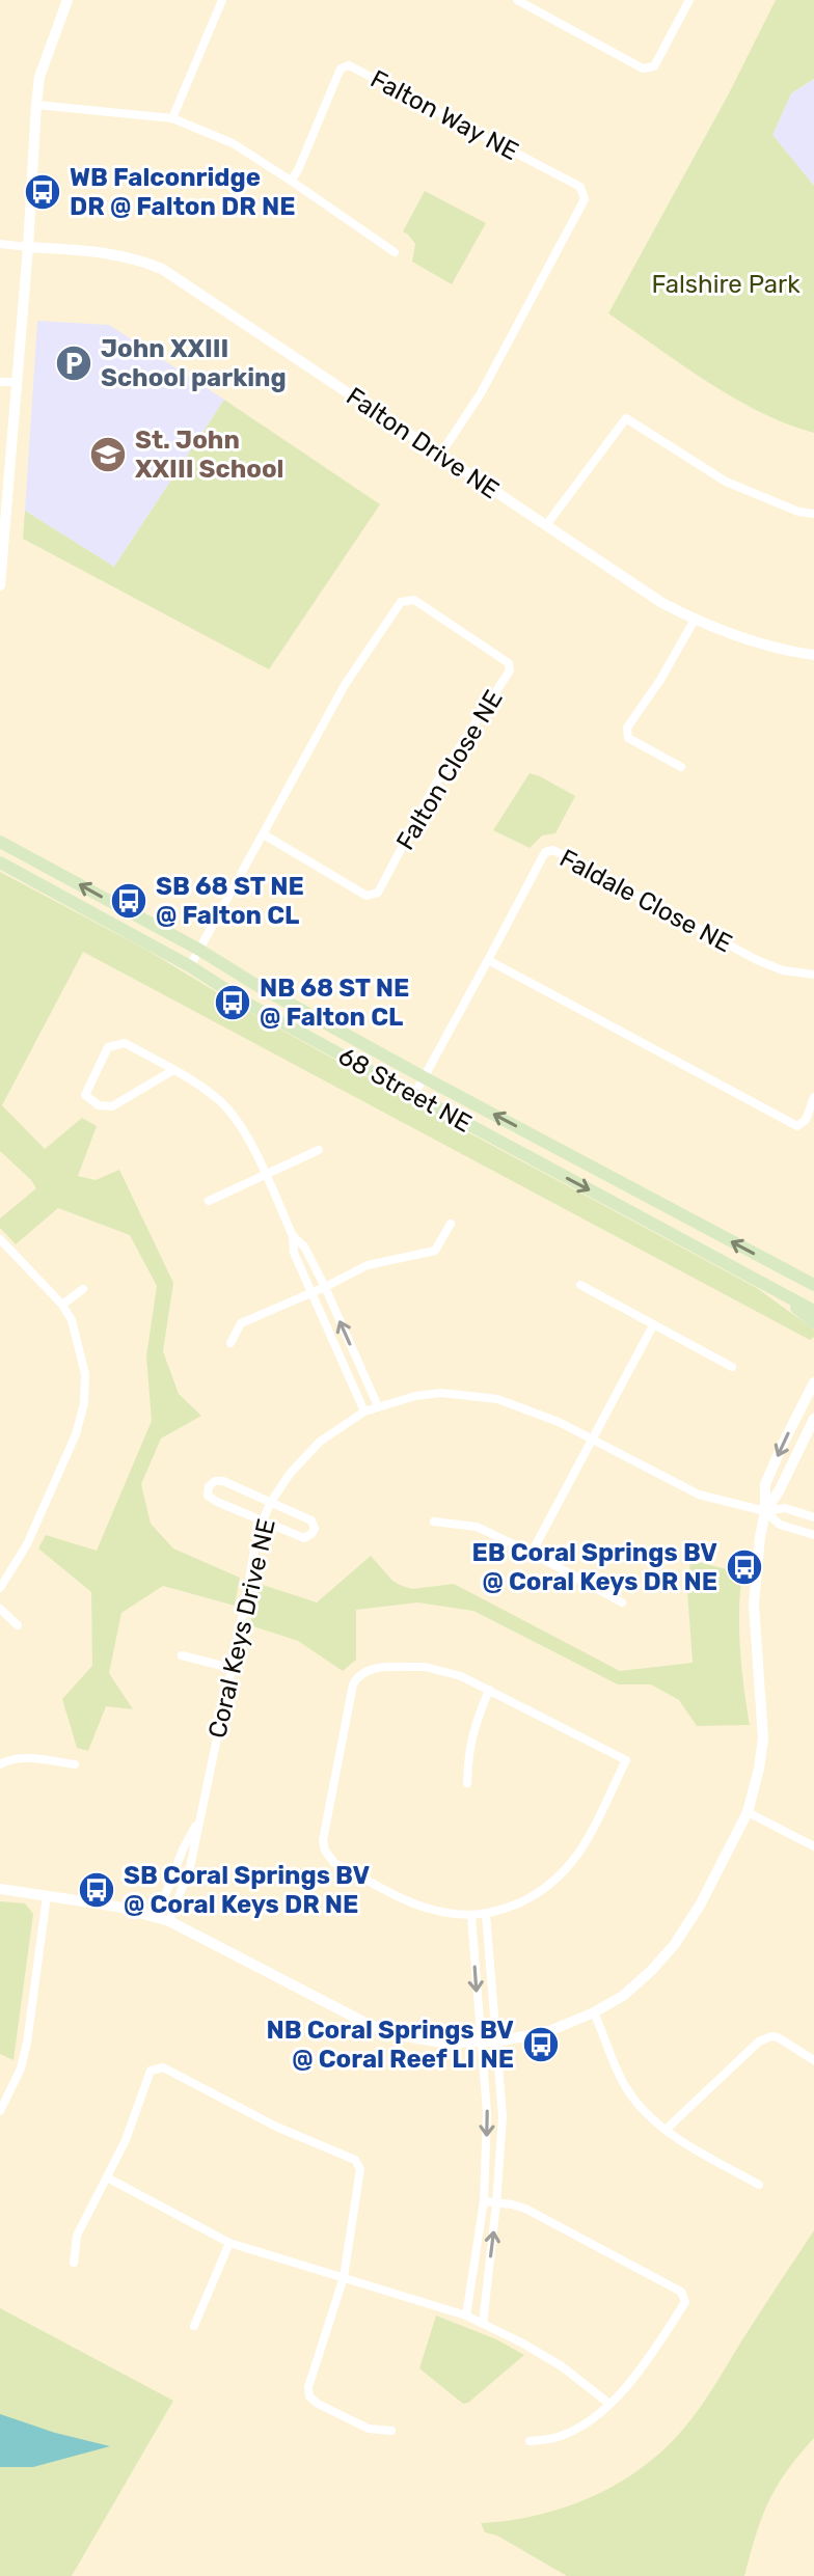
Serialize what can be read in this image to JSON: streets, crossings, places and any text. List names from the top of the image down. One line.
{"streets":{"main road":["68 Street NE"],"street":["Falton Way NE","Falton Drive NE","Falton Close NE","Faldale Close NE","Coral Keys Drive NE"]},"crossings":[["Falton Way NE","Falton Drive NE"],["Falton Close NE","68 Street NE"],["Faldale Close NE","68 Street NE"]],"parks":["Falshire Park"],"places":{"bus stop":["WB Falconridge DR @ Falton DR NE","SB 68 ST NE @ Falton CL","NB 68 ST NE @ Falton CL","EB Coral Springs BV @ Coral Keys DR NE","SB Coral Springs BV @ Coral Keys DR NE","NB Coral Springs BV @ Coral Reef LI NE"],"parking":["John XXIII School parking"],"school or university":["St. John XXIII School"]}}
